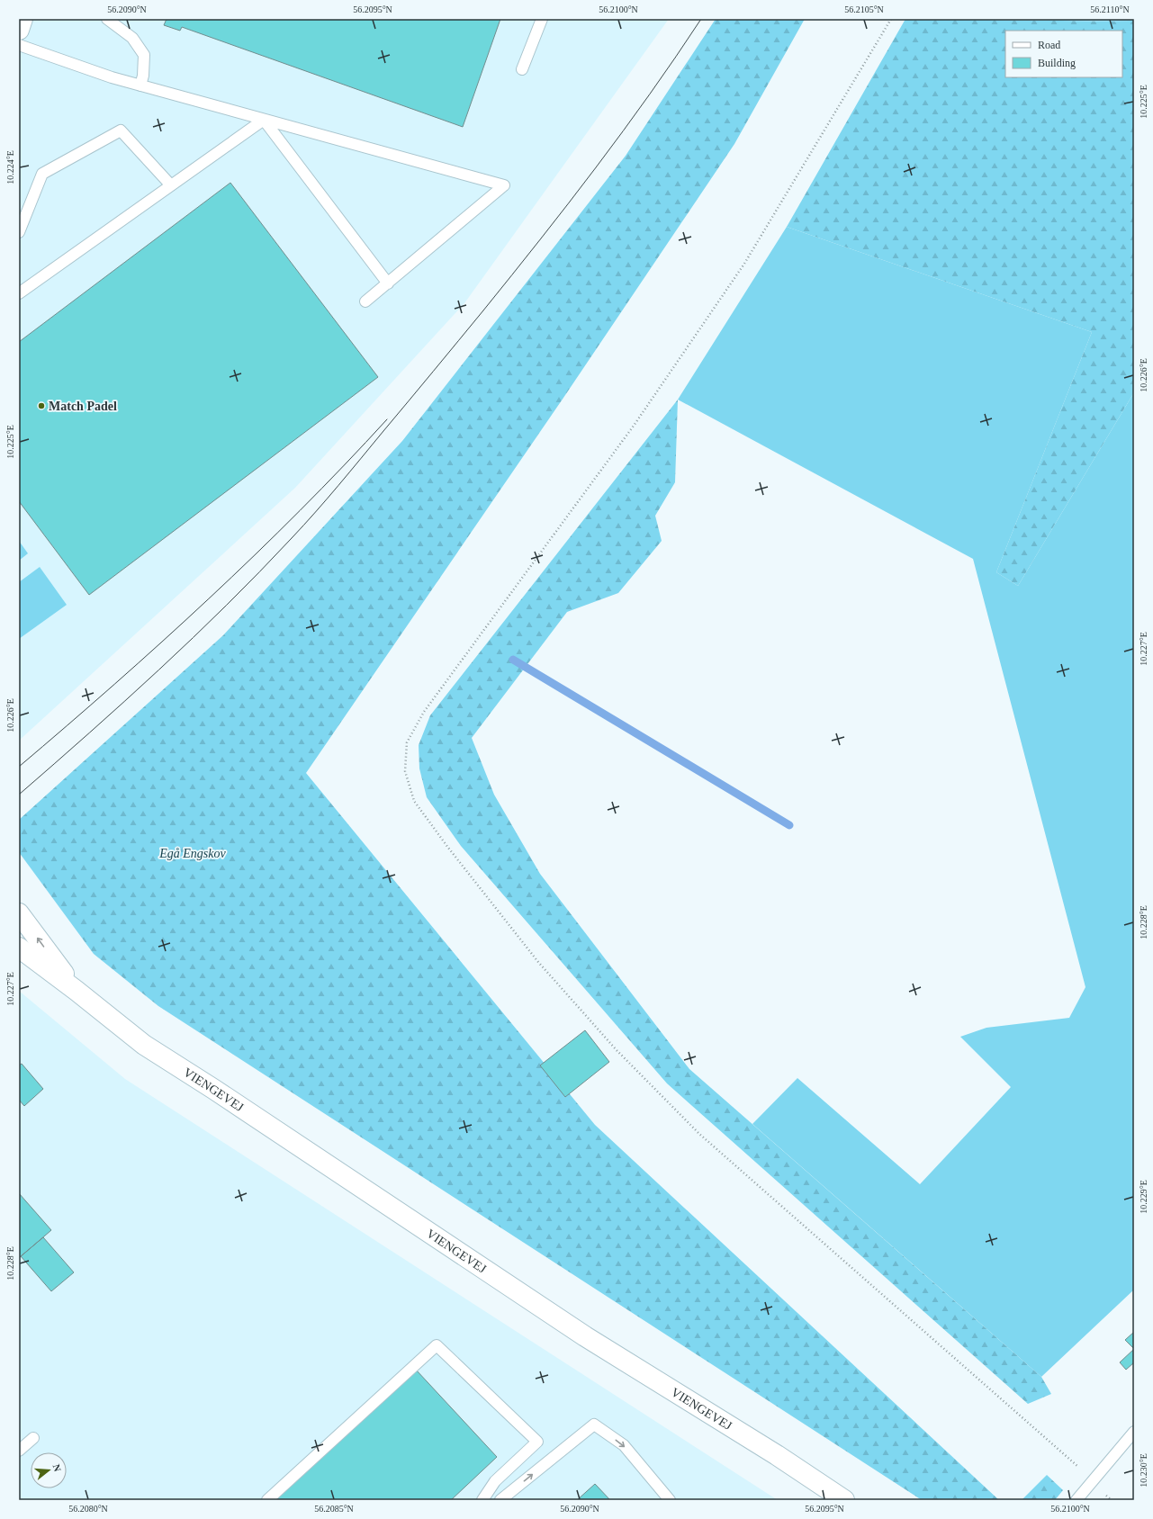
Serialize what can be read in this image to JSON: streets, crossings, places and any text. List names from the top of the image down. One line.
{"streets":{"street":["VIENGEVEJ"]},"parks":["Egå Engskov"],"places":["Match Padel"],"legend":["Road","Building"],"north":"right","coordinates":["56.2090°N","56.2095°N","56.2100°N","56.2105°N","56.2110°N","10.225°E","10.224°E","10.226°E","10.227°E","10.228°E","10.229°E","10.230°E","56.2080°N","56.2085°N"]}
